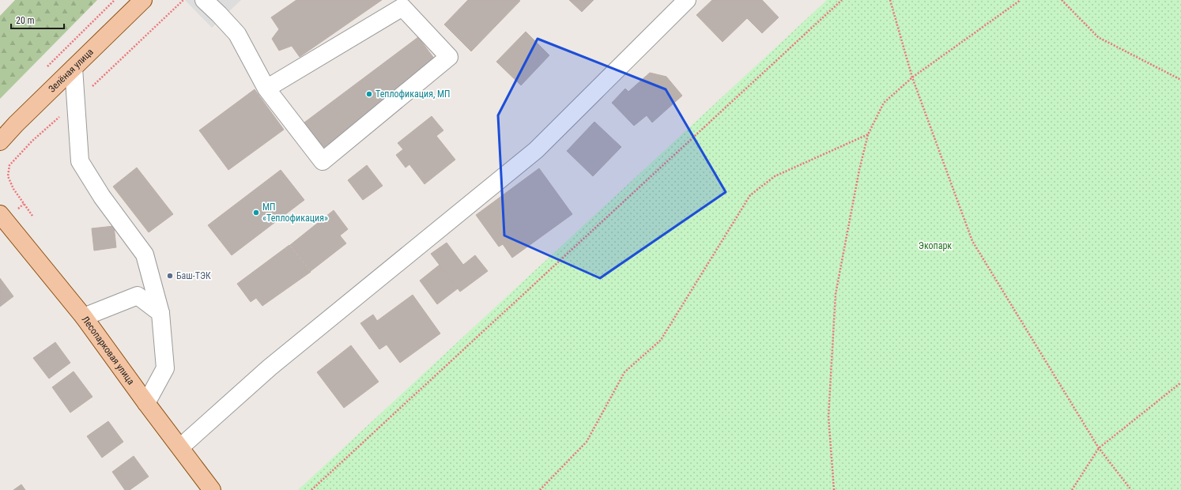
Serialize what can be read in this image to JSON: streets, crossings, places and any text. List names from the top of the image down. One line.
{"streets":{"main road":["Зелёная улица","Лесопарковая улица"]},"parks":["Экопарк"],"places":["Теплофикация, МП","МП «Теплофикация»","Баш-ТЭК"],"scale_bar":"20 m"}
